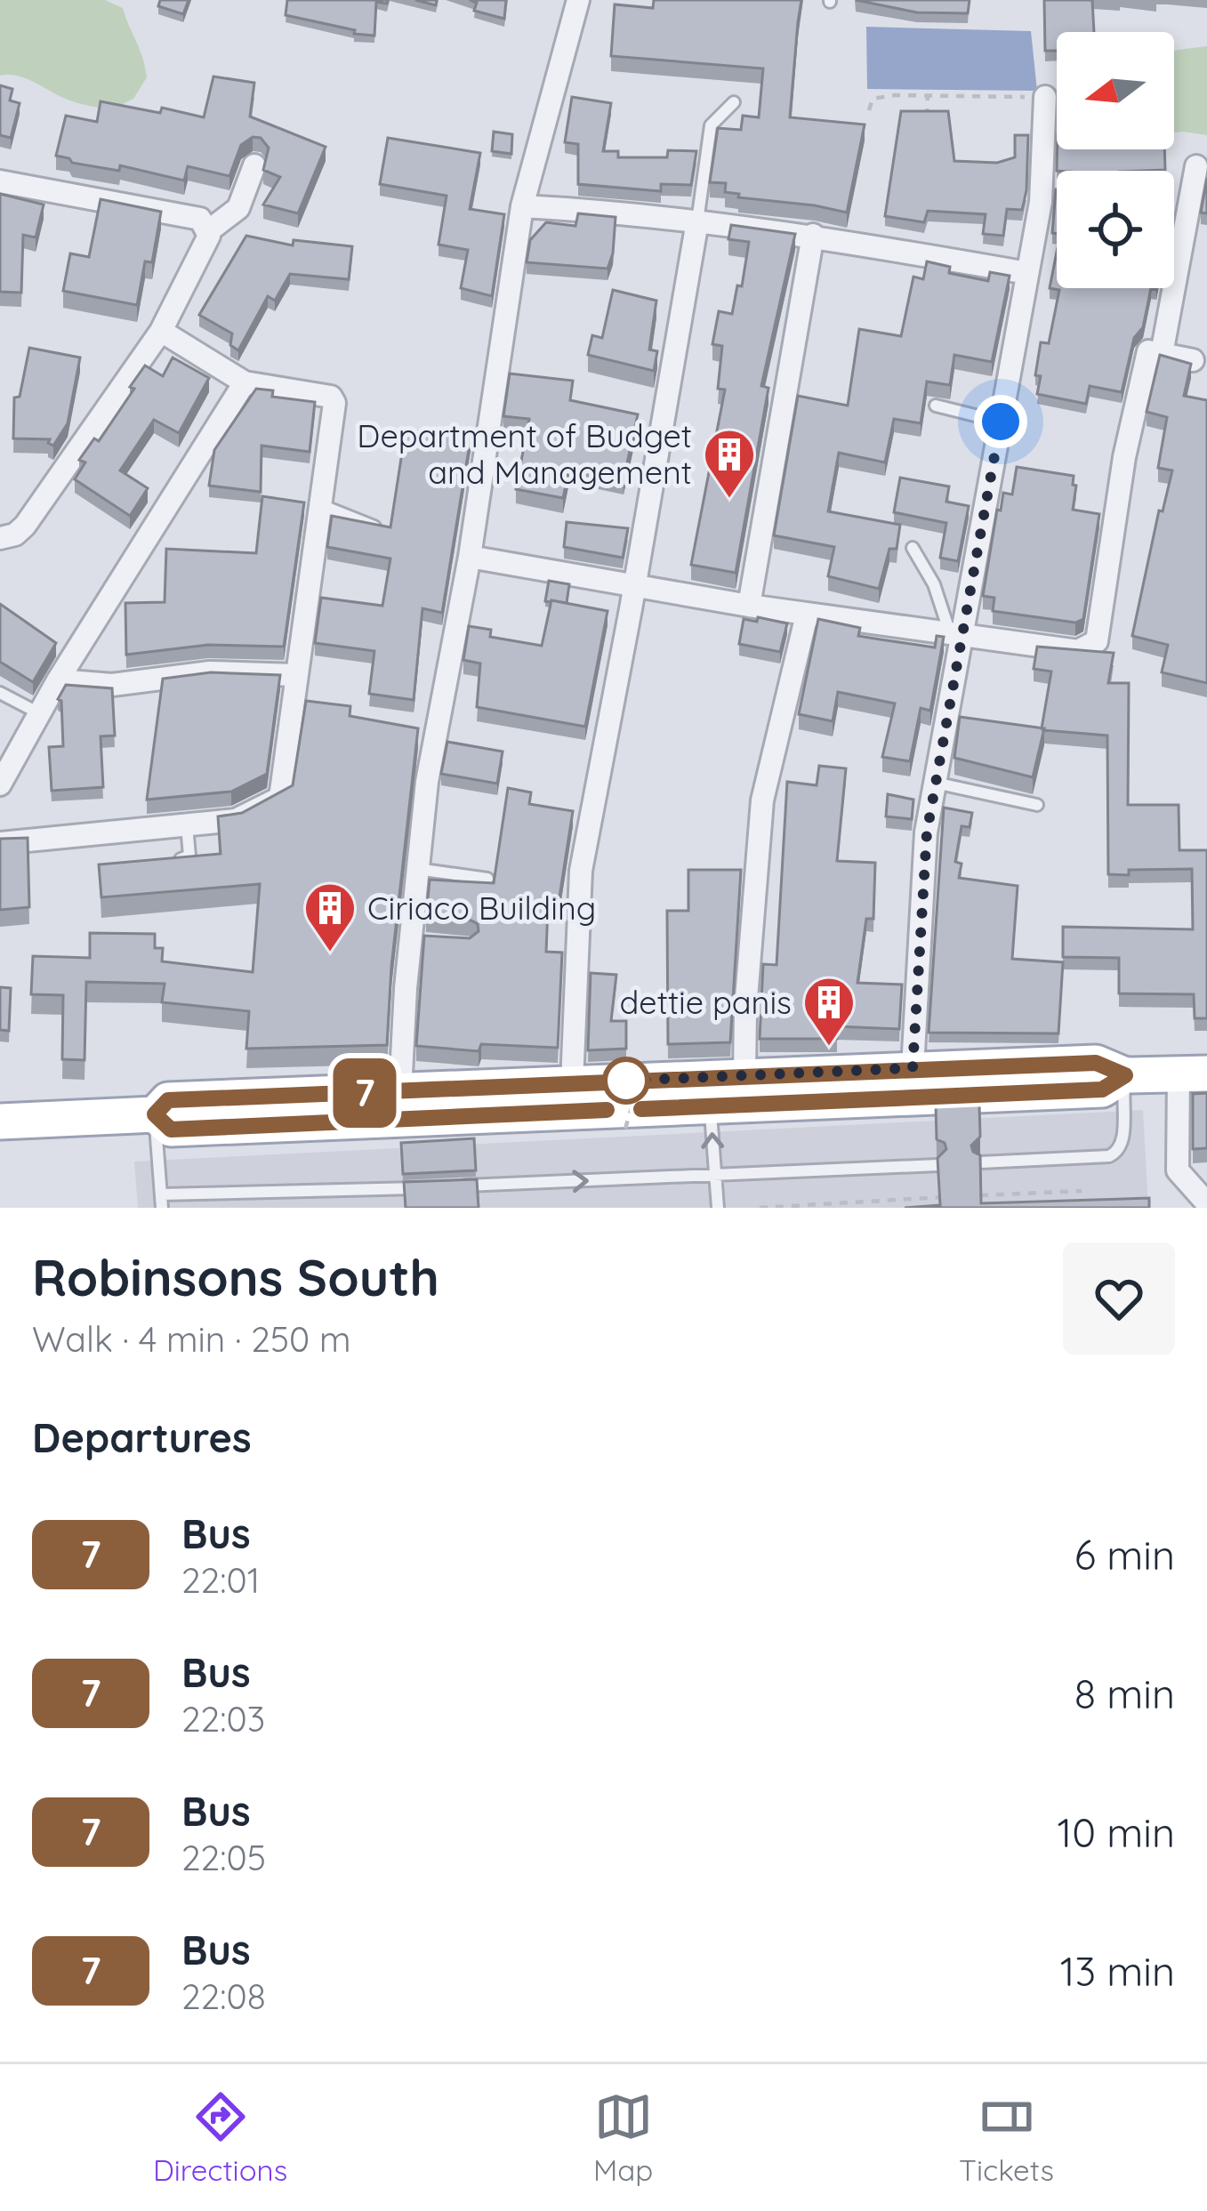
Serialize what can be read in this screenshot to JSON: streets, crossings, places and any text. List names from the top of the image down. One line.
{"places":{"building":["Department of Budget and Management","Ciriaco Building","dettie panis"]},"lines":["bus line 7"],"north":"left","page":{"on_map":"7","heading":[["Robinsons South","Walk · 4 min · 250 m"],"Departures"],"list":[{"mark":"7","name":"Bus","note":"22:01","value":"6 min"},{"mark":"7","name":"Bus","note":"22:03","value":"8 min"},{"mark":"7","name":"Bus","note":"22:05","value":"10 min"},{"mark":"7","name":"Bus","note":"22:08","value":"13 min"}],"tabs":["Directions","Map","Tickets"]}}
